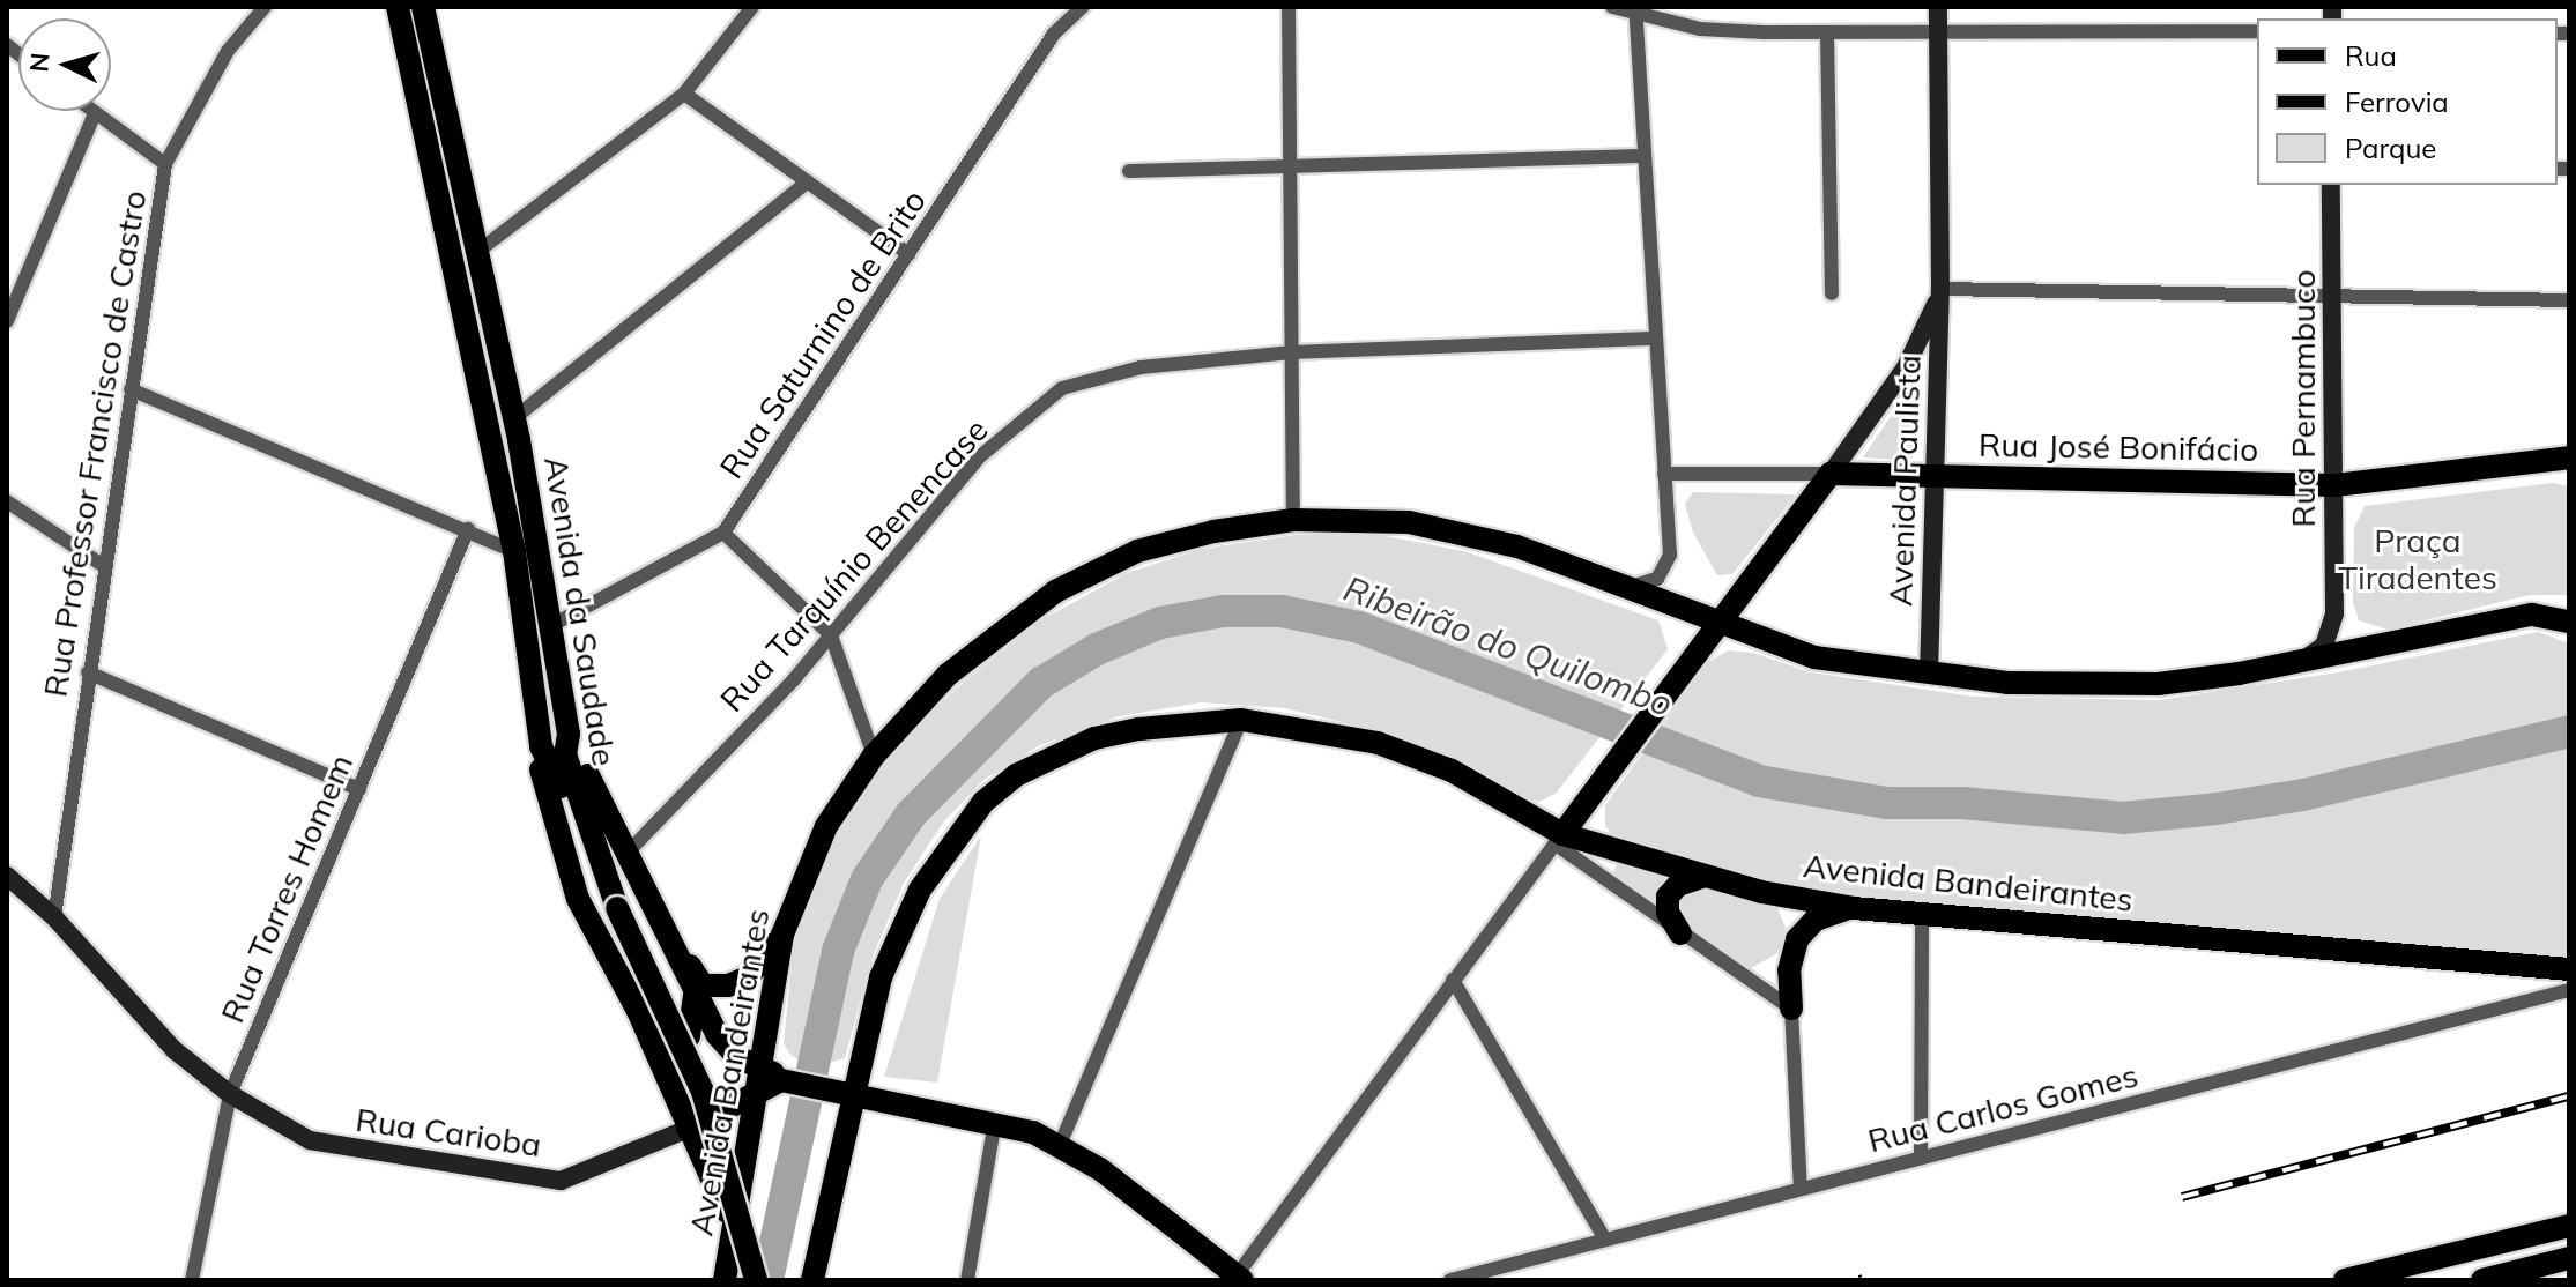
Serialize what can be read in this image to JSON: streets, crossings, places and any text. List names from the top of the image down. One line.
{"streets":{"main road":["Rua Pernambuco","Rua José Bonifácio","Avenida Paulista","Avenida da Saudade","Avenida Bandeirantes","Rua Carioba"],"street":["Rua Saturnino de Brito","Rua Professor Francisco de Castro","Rua Tarquínio Benencase","Rua Torres Homem","Rua Carlos Gomes"]},"crossings":[["Rua Saturnino de Brito","Avenida da Saudade"],["Rua Pernambuco","Rua José Bonifácio"],["Rua Professor Francisco de Castro","Rua Carioba"],["Rua José Bonifácio","Avenida Paulista"],["Avenida Paulista","Avenida Bandeirantes"],["Avenida Bandeirantes","Rua Carioba"],["Rua Torres Homem","Rua Carioba"]],"water":["Ribeirão do Quilombo"],"parks":["Praça Tiradentes"],"legend":["Rua","Ferrovia","Parque"],"north":"left"}
